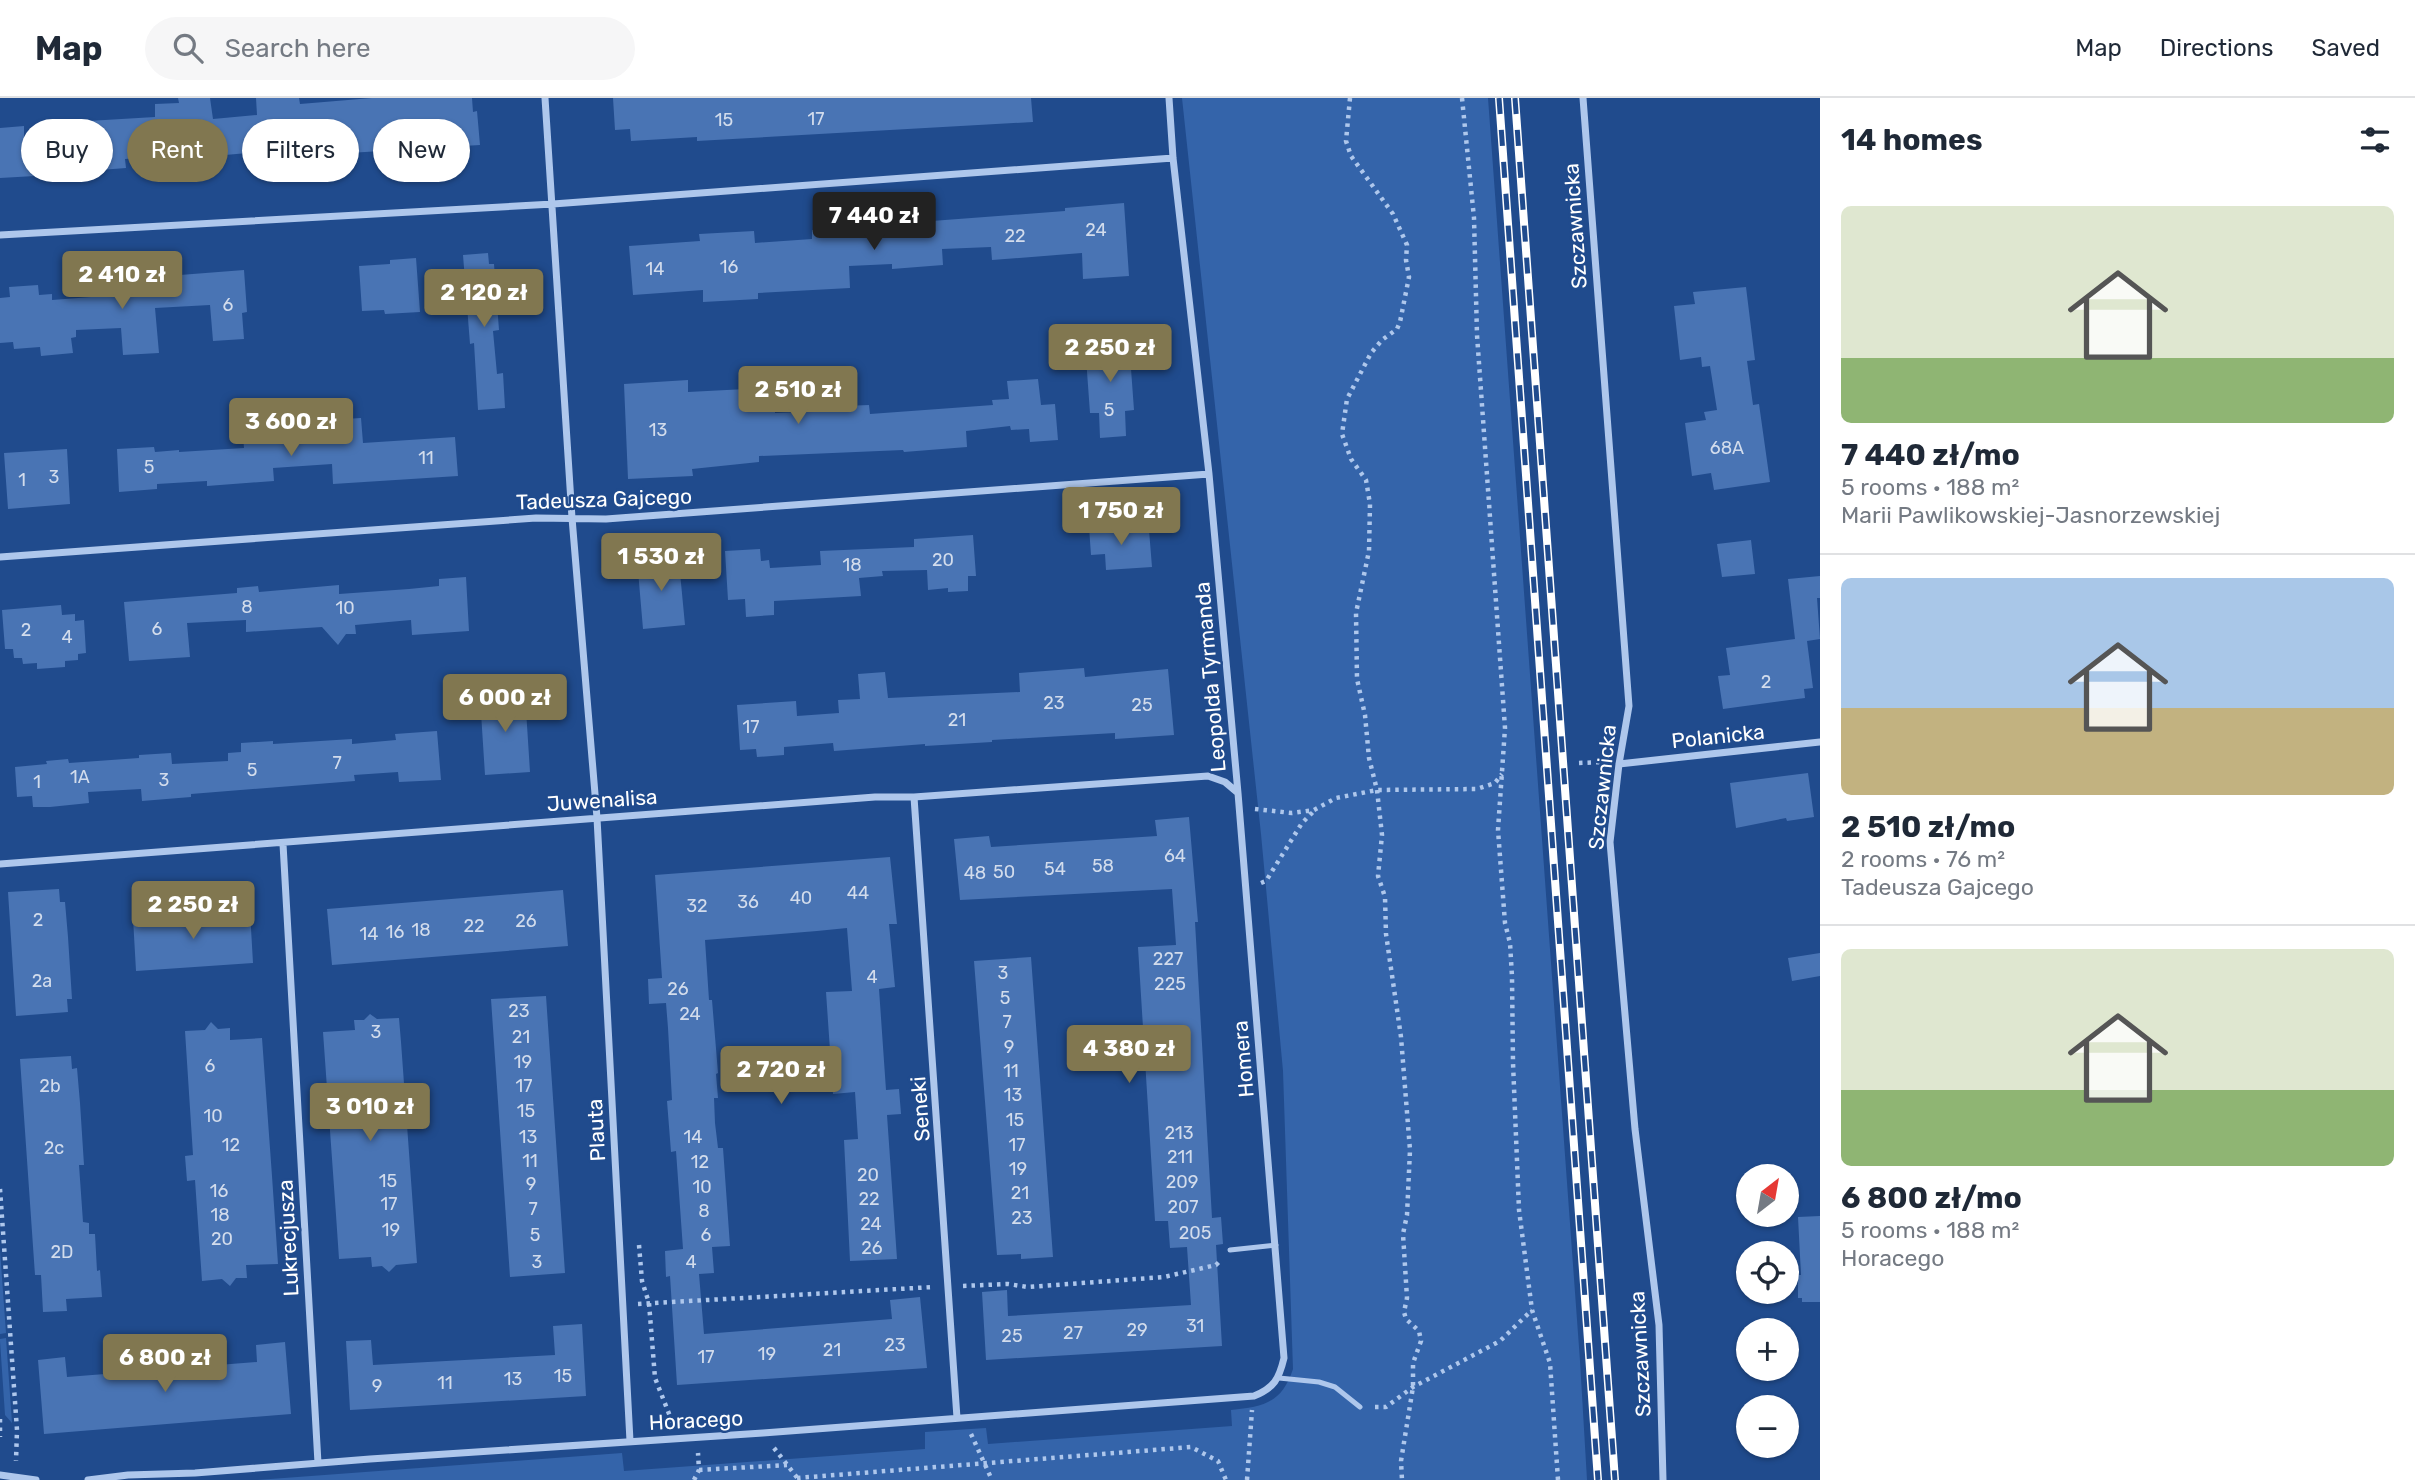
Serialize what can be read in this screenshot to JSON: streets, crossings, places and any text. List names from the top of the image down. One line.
{"streets":{"street":["Szczawnicka","Tadeusza Gajcego","Leopolda Tyrmanda","Polanicka","Juwenalisa","Homera","Seneki","Plauta","Lukrecjusza","Horacego"]},"crossings":[["Szczawnicka","Polanicka"],["Tadeusza Gajcego","Leopolda Tyrmanda"],["Tadeusza Gajcego","Plauta"],["Leopolda Tyrmanda","Juwenalisa"],["Leopolda Tyrmanda","Homera"],["Juwenalisa","Homera"],["Juwenalisa","Seneki"],["Juwenalisa","Plauta"],["Juwenalisa","Lukrecjusza"],["Seneki","Horacego"],["Plauta","Horacego"],["Lukrecjusza","Horacego"]],"house_numbers":["17","15","24","22","16","14","6","5","13","68A","11","5","3","1","20","18","8","10","6","2","4","2","23","25","21","17","7","5","1A","3","1","64","58","54","50","48","44","40","36","32","2","26","22","18","16","14","227","3","4","2a","225","26","5","23","24","7","3","21","9","19","6","11","2b","17","13","15","10","15","213","13","14","12","17","2c","211","11","12","19","20","15","209","9","10","16","21","22","17","207","7","8","18","23","24","19","205","5","6","20","26","2D","3","4","31","29","27","25","23","21","19","17","15","13","11","9"],"north":"top right","page":{"header":"Map","search":"Search here","nav":["Map","Directions","Saved"],"heading":"14 homes","chip":["Buy","Rent","Filters","New"],"list":[{"name":"7 440 zł/mo","note":"5 rooms · 188 m² · Marii Pawlikowskiej-Jasnorzewskiej"},{"name":"2 510 zł/mo","note":"2 rooms · 76 m² · Tadeusza Gajcego"},{"name":"6 800 zł/mo","note":"5 rooms · 188 m² · Horacego"}],"price":["7 440 zł","2 410 zł","2 120 zł","2 250 zł","2 510 zł","3 600 zł","1 750 zł","1 530 zł","6 000 zł","2 250 zł","4 380 zł","2 720 zł","3 010 zł","6 800 zł"],"map_buttons":["+","−"]}}
